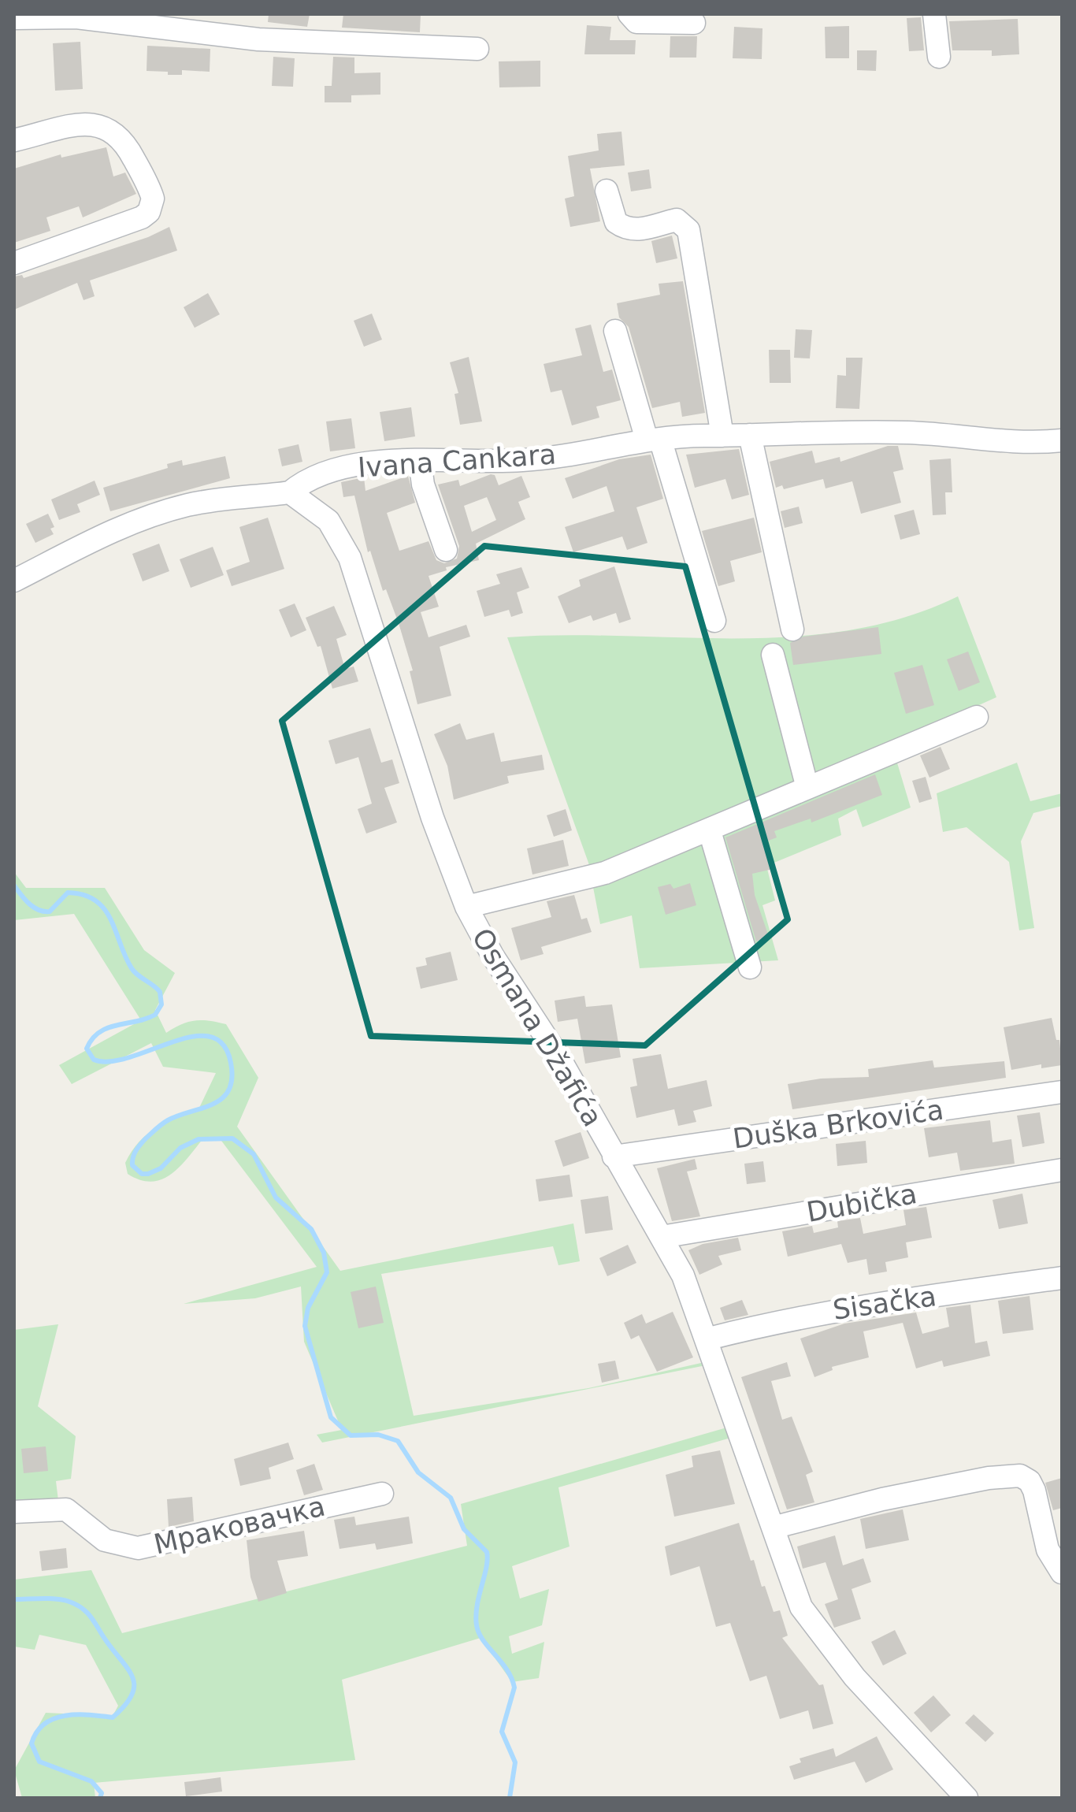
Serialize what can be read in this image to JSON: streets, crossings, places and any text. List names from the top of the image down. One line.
{"streets":{"street":["Ivana Cankara","Osmana Džafića","Duška Brkovića","Dubička","Sisačka","Мраковачка"]},"crossings":[["Ivana Cankara","Osmana Džafića"],["Osmana Džafića","Duška Brkovića"],["Osmana Džafića","Dubička"],["Osmana Džafića","Sisačka"]]}
